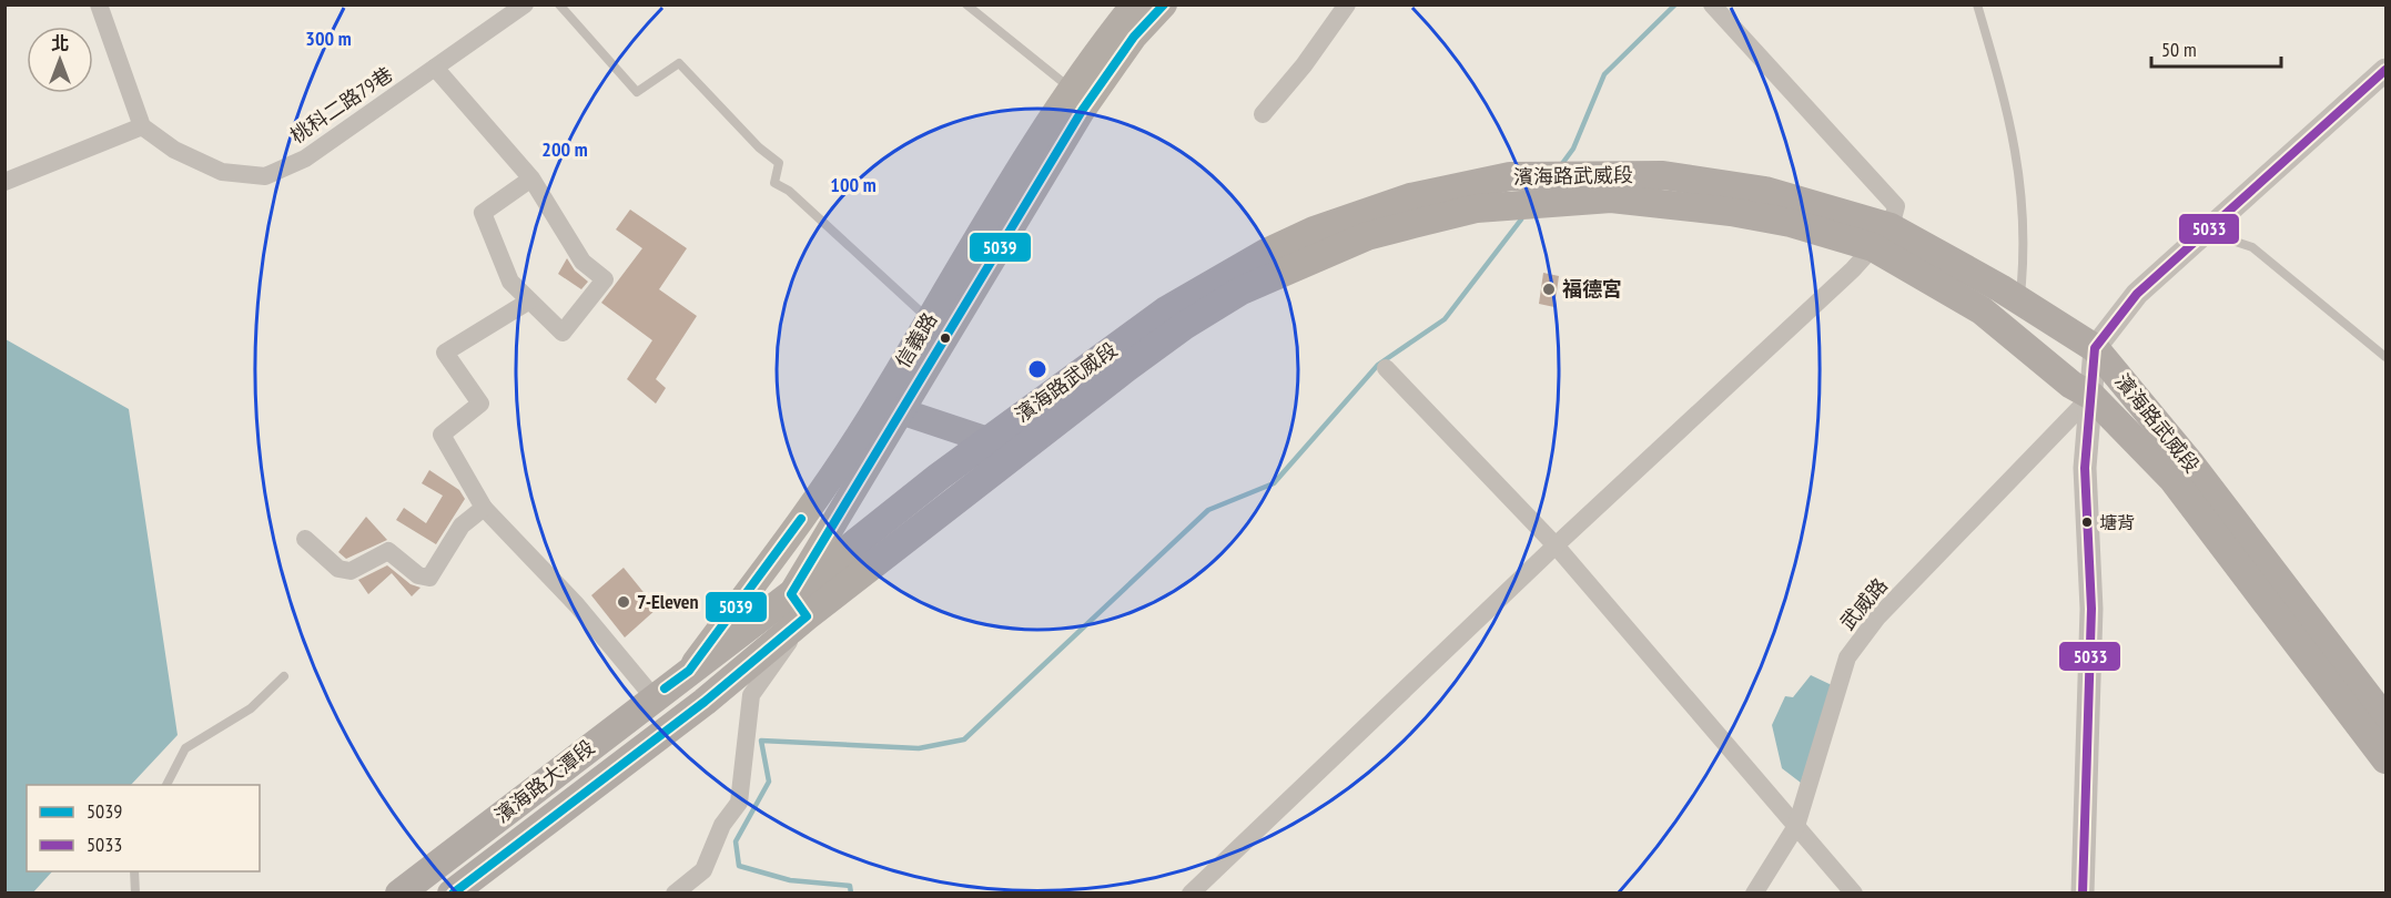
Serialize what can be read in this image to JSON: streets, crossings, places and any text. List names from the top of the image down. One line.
{"streets":{"main road":["濱海路武威段","信義路","濱海路大潭段"],"street":["桃科二路79巷","武威路"]},"crossings":[["濱海路武威段","信義路"],["濱海路武威段","武威路"],["濱海路武威段","濱海路大潭段"],["信義路","濱海路大潭段"]],"places":["福德宮","塘背","7-Eleven"],"lines":["transit line 5039","transit line 5033"],"legend":["5039","5033"],"scale_bar":"50 m","north":"top","rings":["300 m","200 m","100 m"]}
